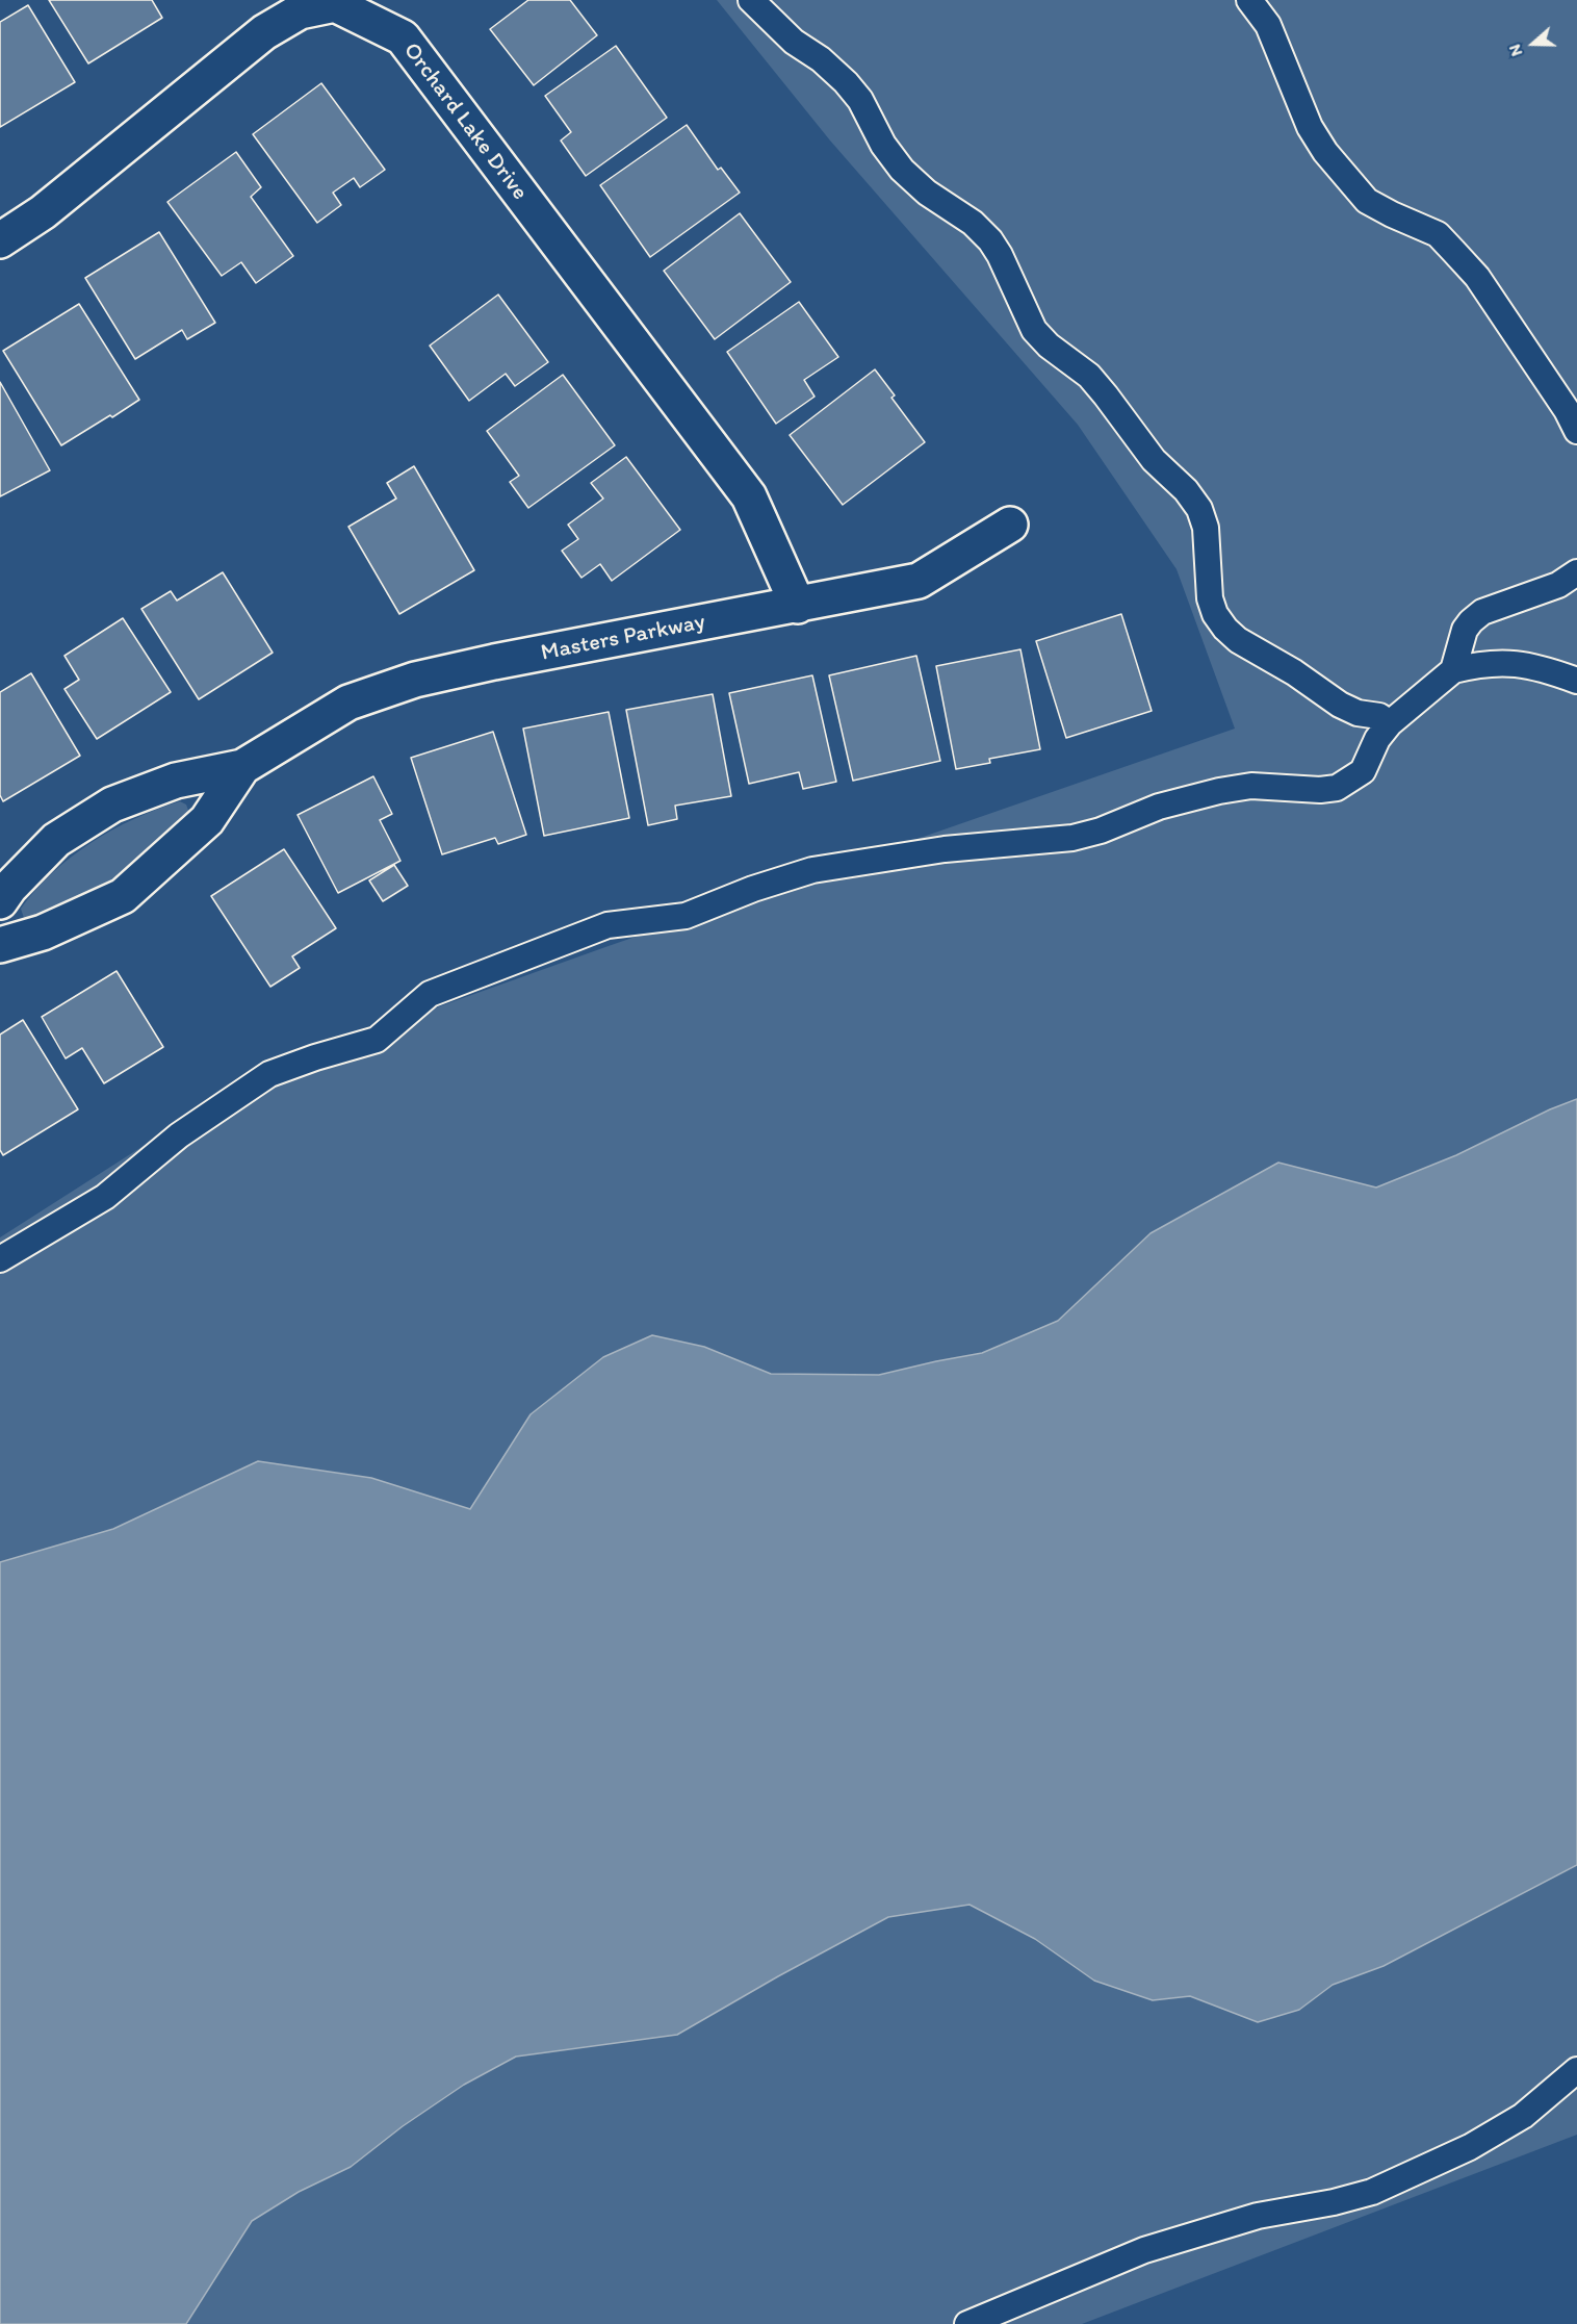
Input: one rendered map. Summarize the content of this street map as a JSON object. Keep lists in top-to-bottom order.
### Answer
{
  "streets": {
    "street": ["Orchard Lake Drive", "Masters Parkway"]
  },
  "crossings": [
    ["Orchard Lake Drive", "Masters Parkway"]
  ],
  "north": "left"
}
